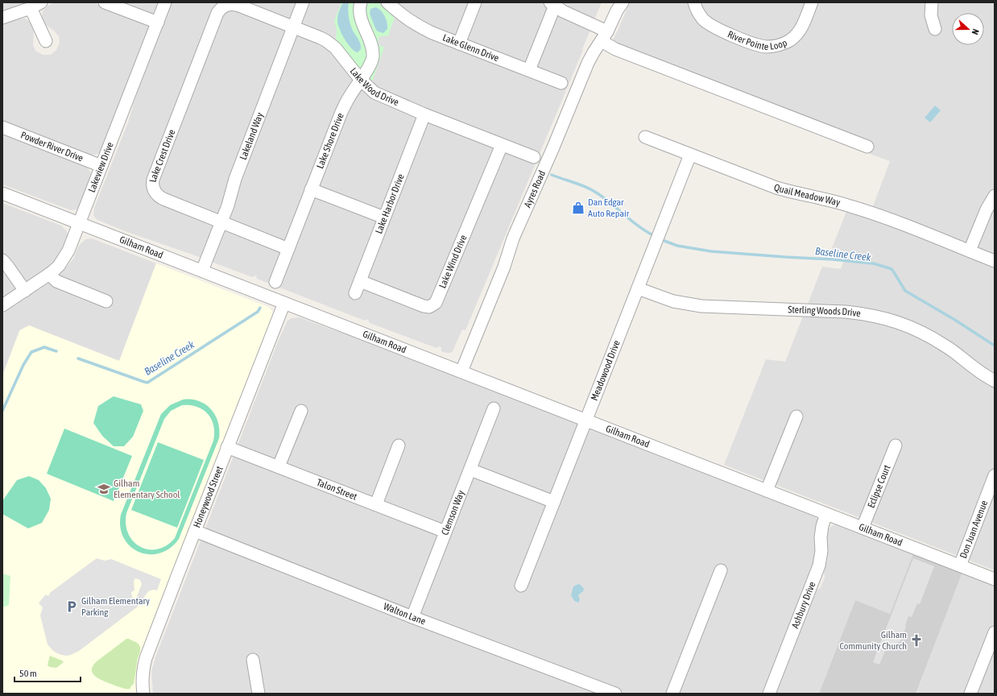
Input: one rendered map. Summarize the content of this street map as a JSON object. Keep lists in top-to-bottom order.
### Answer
{
  "streets": {
    "street": [
      "River Pointe Loop",
      "Lake Glenn Drive",
      "Lake Wood Drive",
      "Lakeland Way",
      "Lake Shore Drive",
      "Powder River Drive",
      "Lake Crest Drive",
      "Lakeview Drive",
      "Ayres Road",
      "Quail Meadow Way",
      "Lake Harbor Drive",
      "Gilham Road",
      "Lake Wind Drive",
      "Sterling Woods Drive",
      "Meadowood Drive",
      "Eclipse Court",
      "Talon Street",
      "Honeywood Street",
      "Clemson Way",
      "Don Juan Avenue",
      "Ashbury Drive",
      "Walton Lane"
    ]
  },
  "crossings": [
    ["Lake Wood Drive", "Lakeland Way"],
    ["Lake Wood Drive", "Lake Shore Drive"],
    ["Lake Wood Drive", "Lake Crest Drive"],
    ["Lake Wood Drive", "Lake Harbor Drive"],
    ["Lake Wood Drive", "Lake Wind Drive"],
    ["Lakeland Way", "Lake Crest Drive"],
    ["Lakeland Way", "Gilham Road"],
    ["Lake Shore Drive", "Lake Crest Drive"],
    ["Powder River Drive", "Lakeview Drive"],
    ["Lakeview Drive", "Gilham Road"],
    ["Ayres Road", "Gilham Road"],
    ["Quail Meadow Way", "Meadowood Drive"],
    ["Lake Harbor Drive", "Lake Wind Drive"],
    ["Gilham Road", "Meadowood Drive"],
    ["Gilham Road", "Eclipse Court"],
    ["Gilham Road", "Honeywood Street"],
    ["Gilham Road", "Don Juan Avenue"],
    ["Gilham Road", "Ashbury Drive"],
    ["Sterling Woods Drive", "Meadowood Drive"],
    ["Talon Street", "Honeywood Street"],
    ["Talon Street", "Clemson Way"],
    ["Honeywood Street", "Walton Lane"],
    ["Clemson Way", "Walton Lane"]
  ],
  "water": ["Baseline Creek"],
  "places": {
    "shop": ["Dan Edgar Auto Repair"],
    "school or university": ["Gilham Elementary School"],
    "parking": ["Gilham Elementary Parking"],
    "church": ["Gilham Community Church"]
  },
  "scale_bar": "50 m",
  "north": "right"
}
